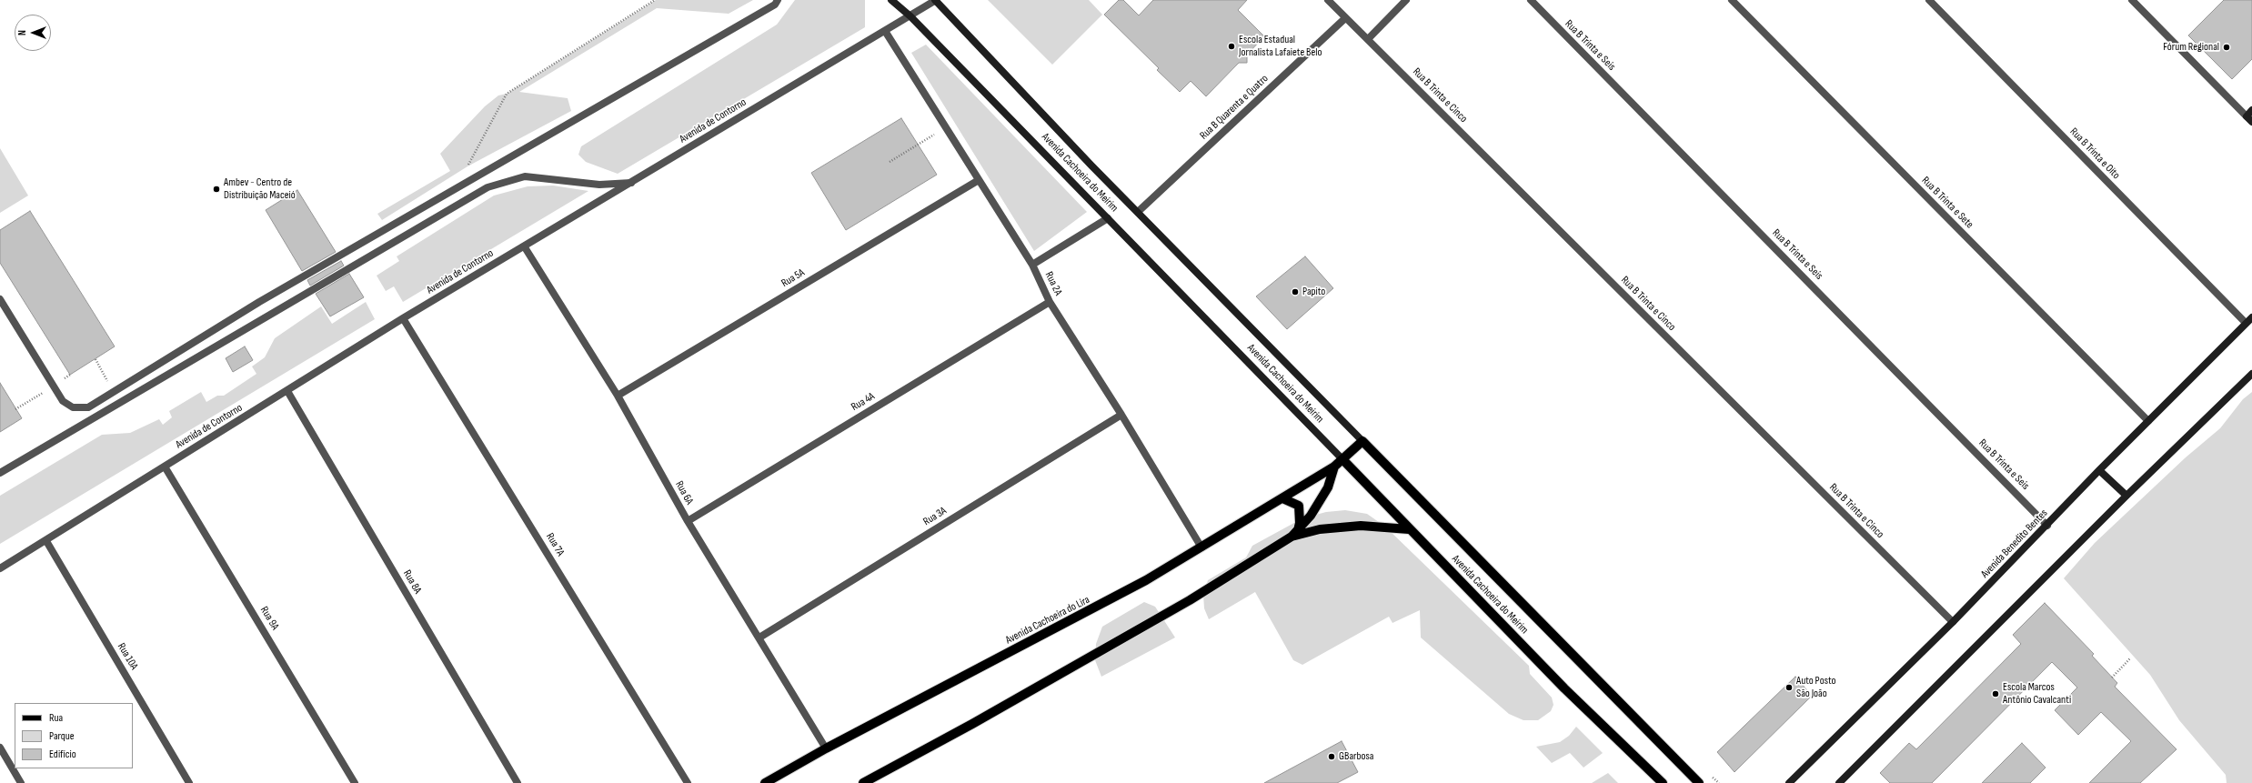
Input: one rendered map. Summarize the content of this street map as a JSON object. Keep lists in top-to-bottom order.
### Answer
{
  "streets": {
    "main road": ["Avenida Cachoeira do Meirim", "Avenida Cachoeira do Lira"],
    "street": [
      "Rua B Trinta e Seis",
      "Rua B Trinta e Cinco",
      "Rua B Quarenta e Quatro",
      "Avenida de Contorno",
      "Rua B Trinta e Oito",
      "Rua B Trinta e Sete",
      "Rua 5A",
      "Rua 2A",
      "Rua 4A",
      "Rua 6A",
      "Rua 3A",
      "Avenida Benedito Bentes",
      "Rua 7A",
      "Rua 8A",
      "Rua 9A",
      "Rua 10A"
    ]
  },
  "crossings": [
    ["Rua B Trinta e Seis", "Avenida Benedito Bentes"],
    ["Rua B Trinta e Cinco", "Rua B Quarenta e Quatro"],
    ["Rua B Trinta e Cinco", "Avenida Benedito Bentes"],
    ["Rua B Quarenta e Quatro", "Avenida Cachoeira do Meirim"],
    ["Avenida de Contorno", "Avenida Cachoeira do Meirim"],
    ["Avenida de Contorno", "Rua 2A"],
    ["Avenida de Contorno", "Rua 6A"],
    ["Avenida de Contorno", "Rua 7A"],
    ["Avenida de Contorno", "Rua 8A"],
    ["Avenida de Contorno", "Rua 9A"],
    ["Avenida de Contorno", "Rua 10A"],
    ["Rua B Trinta e Oito", "Avenida Benedito Bentes"],
    ["Avenida Cachoeira do Meirim", "Avenida Cachoeira do Lira"],
    ["Rua B Trinta e Sete", "Avenida Benedito Bentes"],
    ["Rua 5A", "Rua 2A"],
    ["Rua 5A", "Rua 6A"],
    ["Rua 2A", "Rua 4A"],
    ["Rua 2A", "Rua 3A"],
    ["Rua 2A", "Avenida Cachoeira do Lira"],
    ["Rua 4A", "Rua 6A"],
    ["Rua 6A", "Rua 3A"],
    ["Rua 6A", "Avenida Cachoeira do Lira"]
  ],
  "places": [
    "Escola Estadual Jornalista Lafaiete Belo",
    "Fórum Regional",
    "Ambev - Centro de Distribuição Maceió",
    "Papito",
    "Auto Posto São João",
    "Escola Marcos Antônio Cavalcanti",
    "GBarbosa"
  ],
  "legend": ["Rua", "Parque", "Edifício"],
  "north": "left"
}
